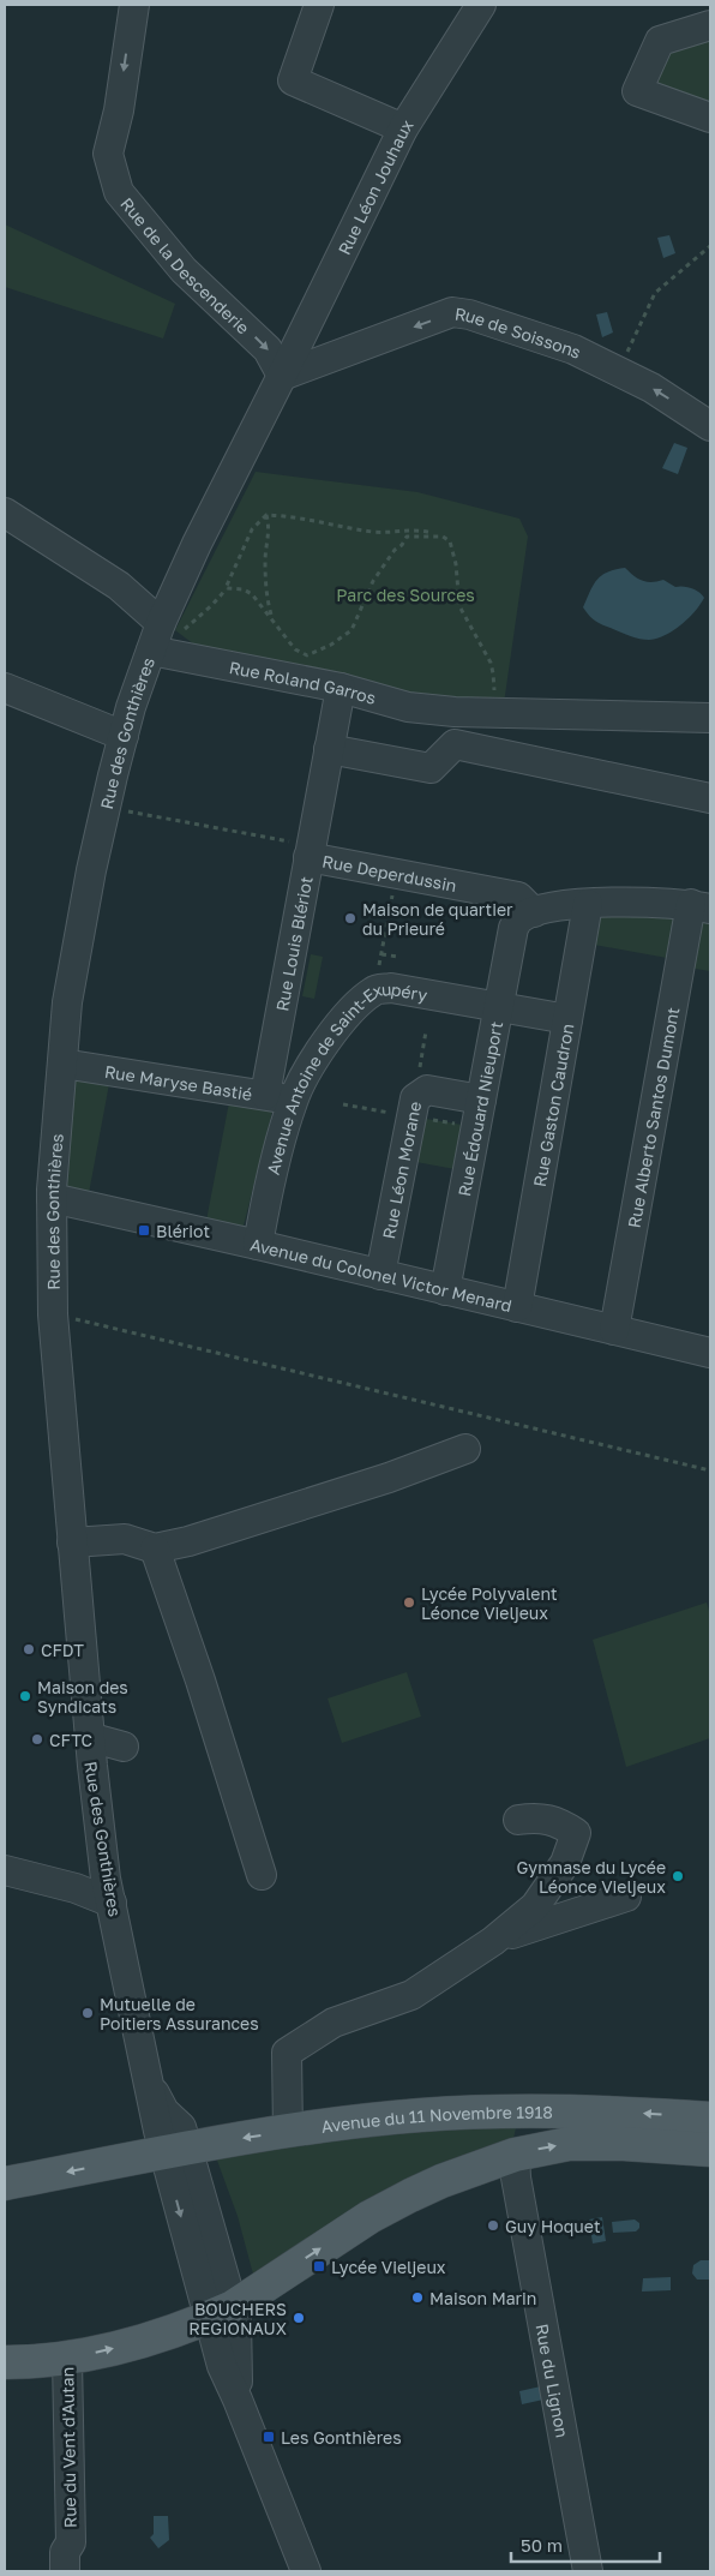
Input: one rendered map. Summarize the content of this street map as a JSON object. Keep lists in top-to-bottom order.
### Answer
{
  "streets": {
    "main road": ["Avenue du 11 Novembre 1918"],
    "street": [
      "Rue Léon Jouhaux",
      "Rue de la Descenderie",
      "Rue de Soissons",
      "Rue Roland Garros",
      "Rue des Gonthières",
      "Rue Deperdussin",
      "Rue Louis Blériot",
      "Rue Maryse Bastié",
      "Avenue Antoine de Saint-Exupéry",
      "Rue Gaston Caudron",
      "Rue Édouard Nieuport",
      "Rue Alberto Santos Dumont",
      "Rue Léon Morane",
      "Avenue du Colonel Victor Menard",
      "Rue du Lignon",
      "Rue du Vent d'Autan"
    ]
  },
  "crossings": [
    ["Rue Léon Jouhaux", "Rue de la Descenderie"],
    ["Rue Léon Jouhaux", "Rue de Soissons"],
    ["Rue Léon Jouhaux", "Rue des Gonthières"],
    ["Rue de la Descenderie", "Rue de Soissons"],
    ["Rue de la Descenderie", "Rue des Gonthières"],
    ["Rue de Soissons", "Rue des Gonthières"],
    ["Rue Roland Garros", "Rue des Gonthières"],
    ["Rue Roland Garros", "Rue Louis Blériot"],
    ["Rue des Gonthières", "Rue Maryse Bastié"],
    ["Rue des Gonthières", "Avenue du Colonel Victor Menard"],
    ["Rue des Gonthières", "Avenue du 11 Novembre 1918"],
    ["Rue Deperdussin", "Rue Louis Blériot"],
    ["Rue Deperdussin", "Rue Édouard Nieuport"],
    ["Rue Louis Blériot", "Rue Maryse Bastié"],
    ["Rue Maryse Bastié", "Avenue Antoine de Saint-Exupéry"],
    ["Avenue Antoine de Saint-Exupéry", "Rue Gaston Caudron"],
    ["Avenue Antoine de Saint-Exupéry", "Rue Édouard Nieuport"],
    ["Avenue Antoine de Saint-Exupéry", "Avenue du Colonel Victor Menard"],
    ["Rue Gaston Caudron", "Avenue du Colonel Victor Menard"],
    ["Rue Édouard Nieuport", "Rue Léon Morane"],
    ["Rue Édouard Nieuport", "Avenue du Colonel Victor Menard"],
    ["Rue Alberto Santos Dumont", "Avenue du Colonel Victor Menard"],
    ["Rue Léon Morane", "Avenue du Colonel Victor Menard"],
    ["Avenue du 11 Novembre 1918", "Rue du Lignon"],
    ["Avenue du 11 Novembre 1918", "Rue du Vent d'Autan"]
  ],
  "one_way": ["Rue de la Descenderie", "Rue de Soissons"],
  "parks": ["Parc des Sources"],
  "places": {
    "other": [
      "Maison de quartier du Prieuré",
      "Lycée Polyvalent Léonce Vieljeux",
      "CFDT",
      "Maison des Syndicats",
      "CFTC",
      "Gymnase du Lycée Léonce Vieljeux",
      "Mutuelle de Poitiers Assurances",
      "Guy Hoquet",
      "Maison Marin",
      "BOUCHERS REGIONAUX"
    ],
    "transit": ["Blériot", "Lycée Vieljeux", "Les Gonthières"]
  },
  "scale_bar": "50 m"
}
